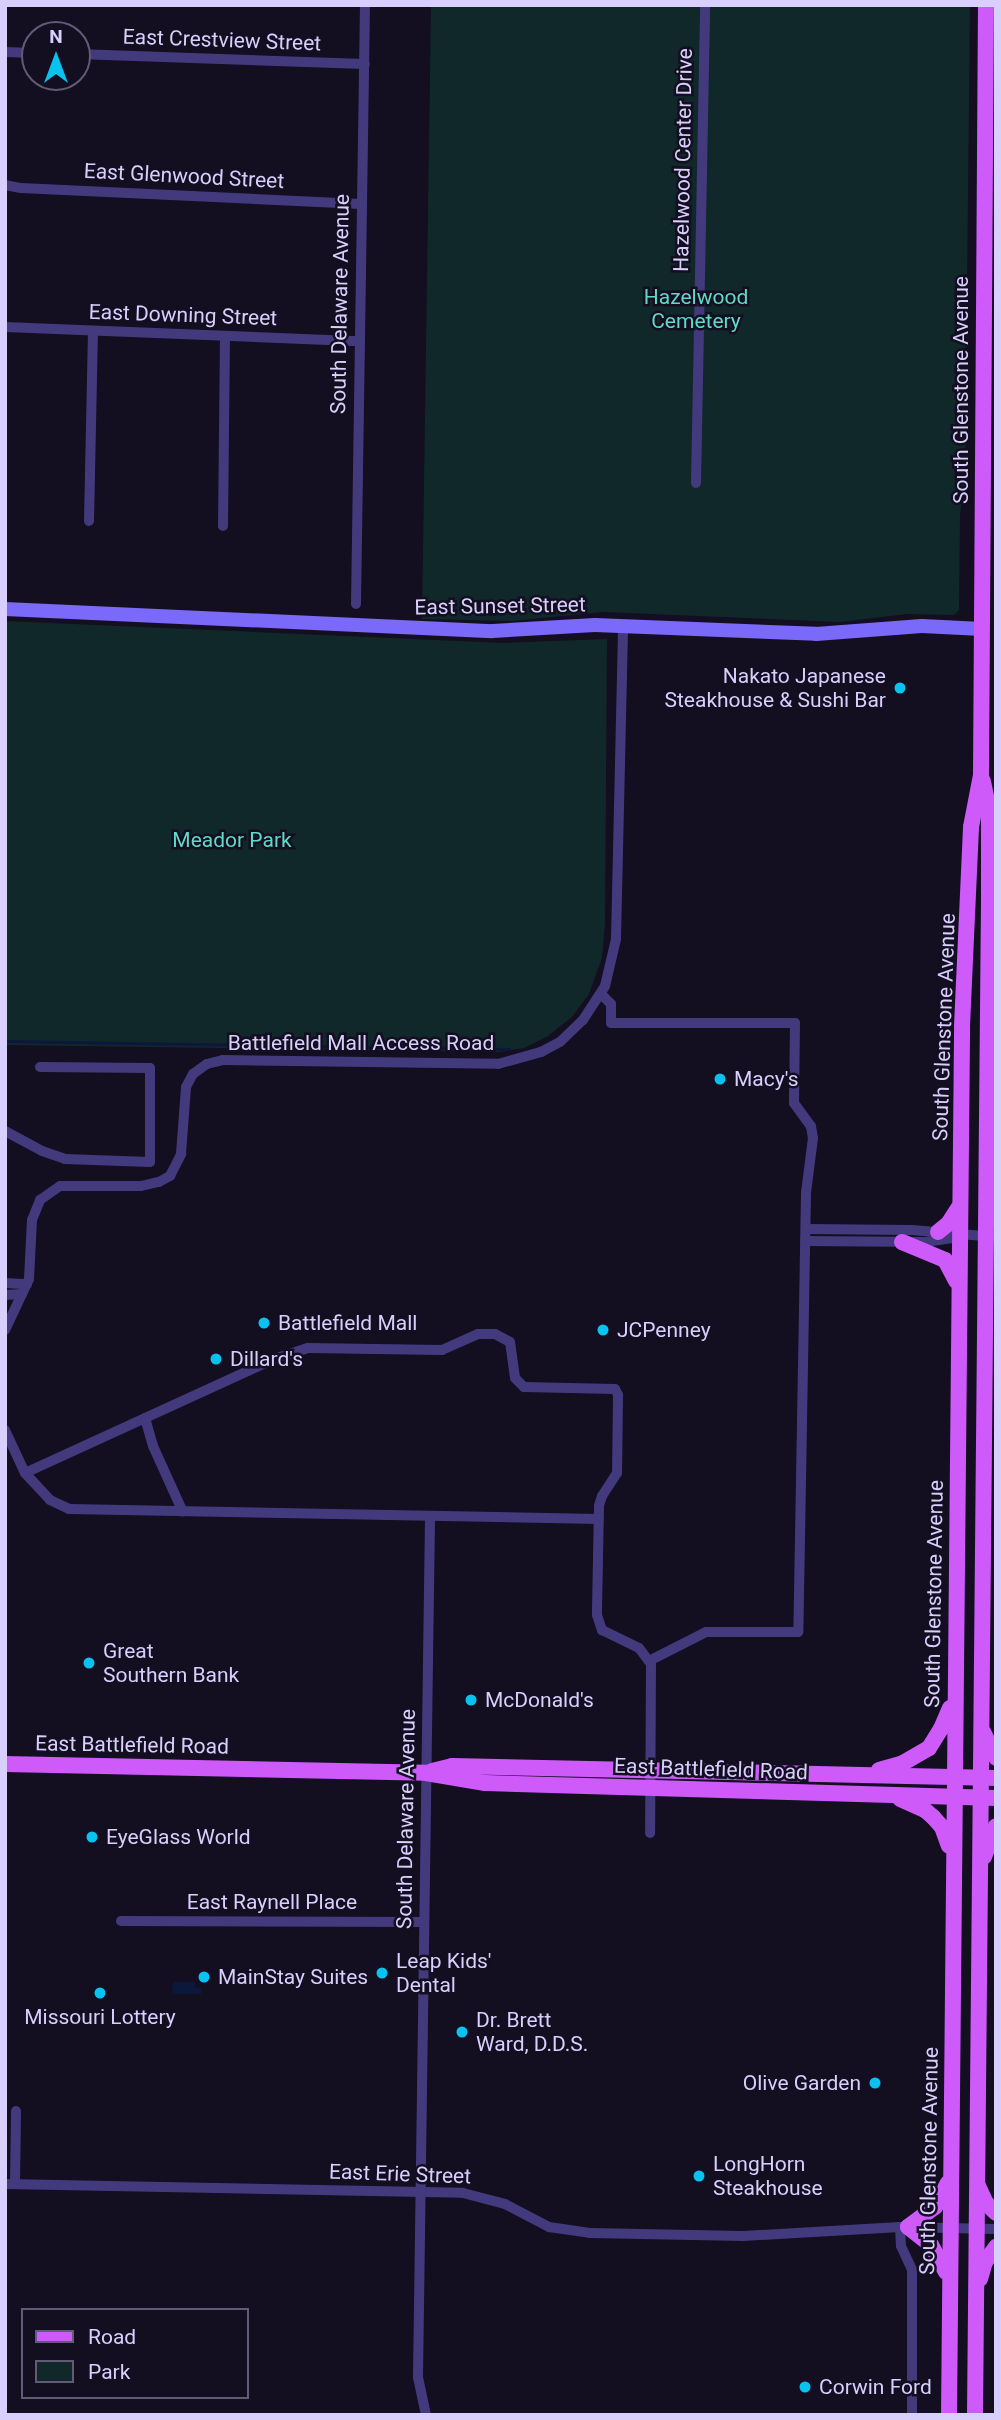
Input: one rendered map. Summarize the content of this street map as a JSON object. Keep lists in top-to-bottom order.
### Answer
{
  "streets": {
    "main road": ["South Glenstone Avenue", "East Sunset Street", "East Battlefield Road"],
    "street": [
      "East Crestview Street",
      "Hazelwood Center Drive",
      "East Glenwood Street",
      "South Delaware Avenue",
      "East Downing Street",
      "Battlefield Mall Access Road",
      "East Raynell Place",
      "East Erie Street"
    ]
  },
  "crossings": [
    ["East Crestview Street", "South Delaware Avenue"],
    ["East Glenwood Street", "South Delaware Avenue"],
    ["South Delaware Avenue", "East Downing Street"],
    ["South Delaware Avenue", "East Battlefield Road"],
    ["South Delaware Avenue", "East Raynell Place"],
    ["South Delaware Avenue", "East Erie Street"],
    ["South Glenstone Avenue", "East Sunset Street"],
    ["South Glenstone Avenue", "East Battlefield Road"],
    ["South Glenstone Avenue", "East Erie Street"],
    ["East Sunset Street", "Battlefield Mall Access Road"]
  ],
  "parks": ["Hazelwood Cemetery", "Meador Park"],
  "places": [
    "Nakato Japanese Steakhouse & Sushi Bar",
    "Macy's",
    "Battlefield Mall",
    "JCPenney",
    "Dillard's",
    "Great Southern Bank",
    "McDonald's",
    "EyeGlass World",
    "Leap Kids' Dental",
    "MainStay Suites",
    "Missouri Lottery",
    "Dr. Brett Ward, D.D.S.",
    "Olive Garden",
    "LongHorn Steakhouse",
    "Corwin Ford"
  ],
  "legend": ["Road", "Park"],
  "north": "top"
}
